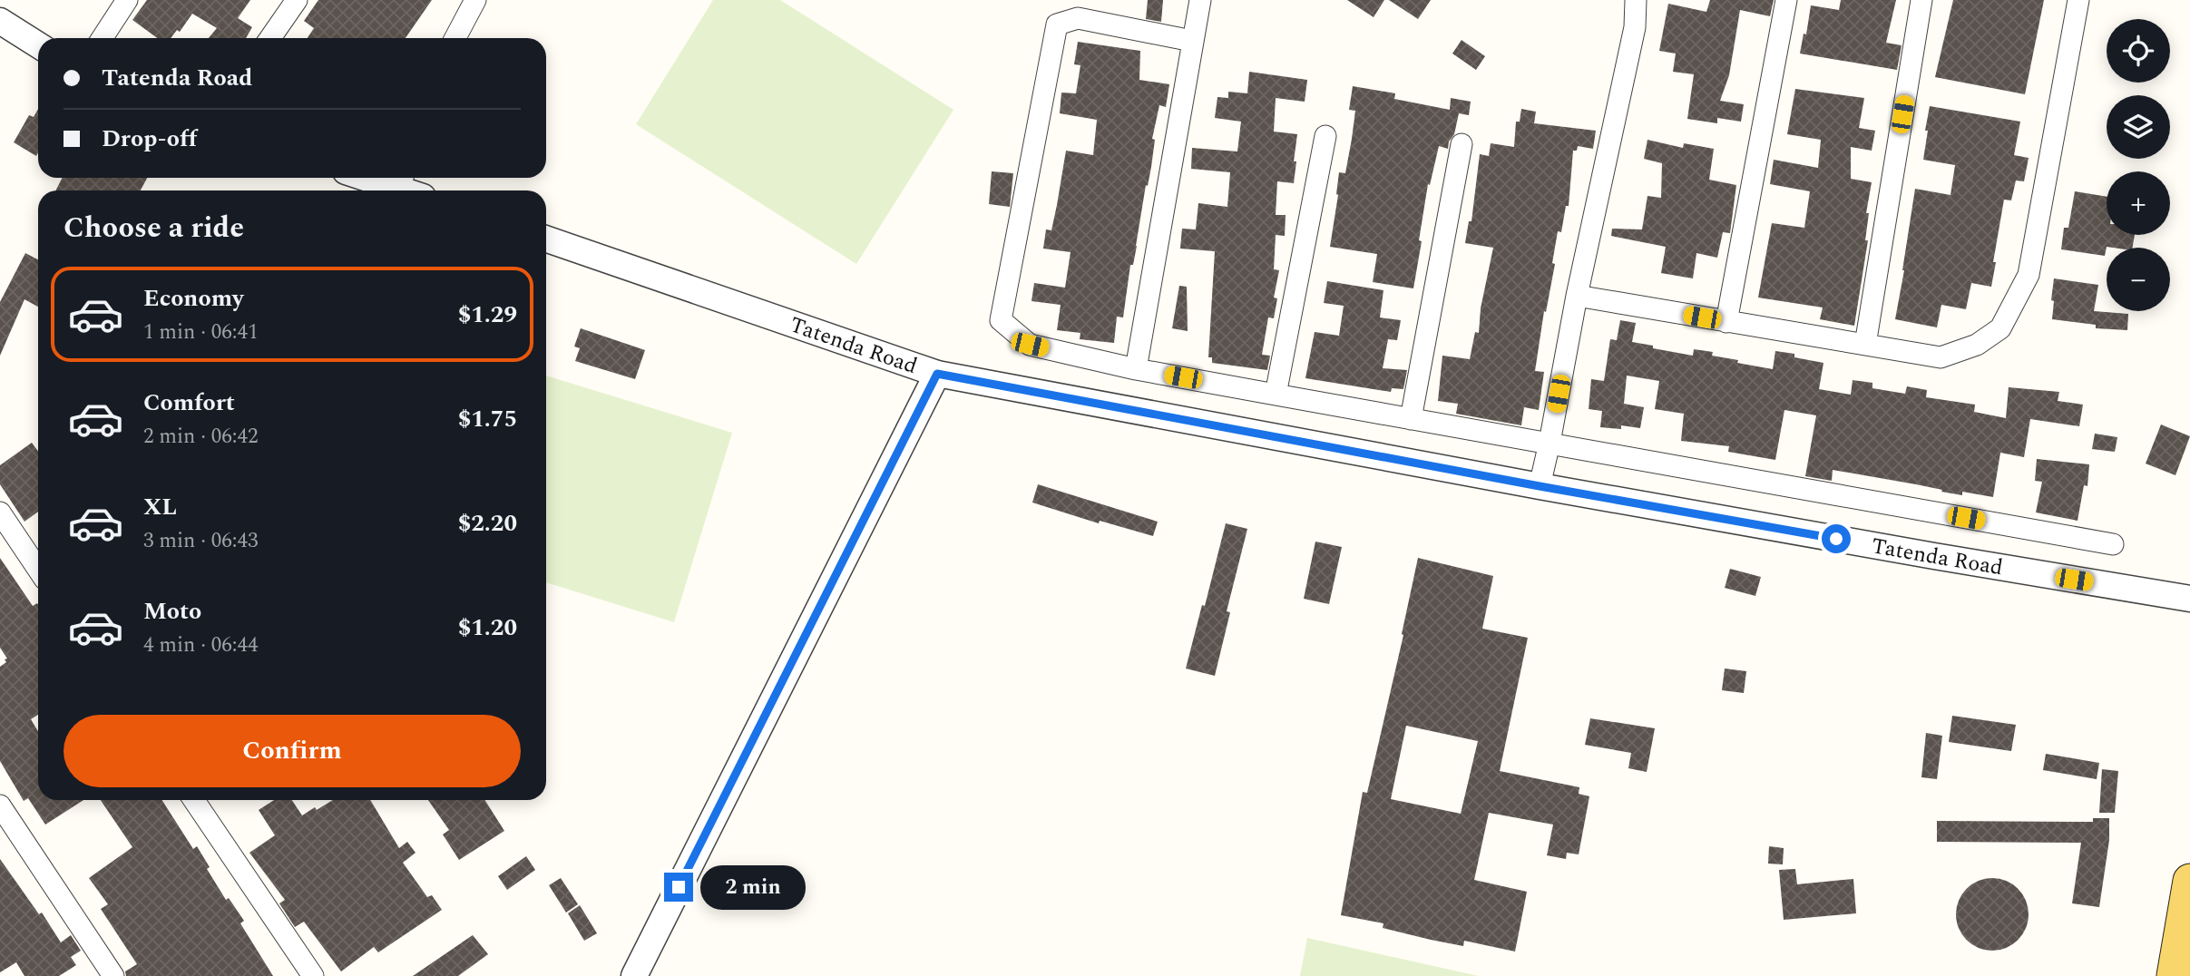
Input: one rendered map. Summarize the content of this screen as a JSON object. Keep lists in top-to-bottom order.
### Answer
{
  "streets": {
    "street": ["Tatenda Road"]
  },
  "page": {
    "map_buttons": ["+", "−"],
    "banner": ["Tatenda Road", "Drop-off"],
    "heading": "Choose a ride",
    "list": [
      {
        "name": "Economy",
        "note": "1 min · 06:41",
        "value": "$1.29"
      },
      {
        "name": "Comfort",
        "note": "2 min · 06:42",
        "value": "$1.75"
      },
      {
        "name": "XL",
        "note": "3 min · 06:43",
        "value": "$2.20"
      },
      {
        "name": "Moto",
        "note": "4 min · 06:44",
        "value": "$1.20"
      }
    ],
    "buttons": "Confirm",
    "bubble": "2 min"
  }
}
